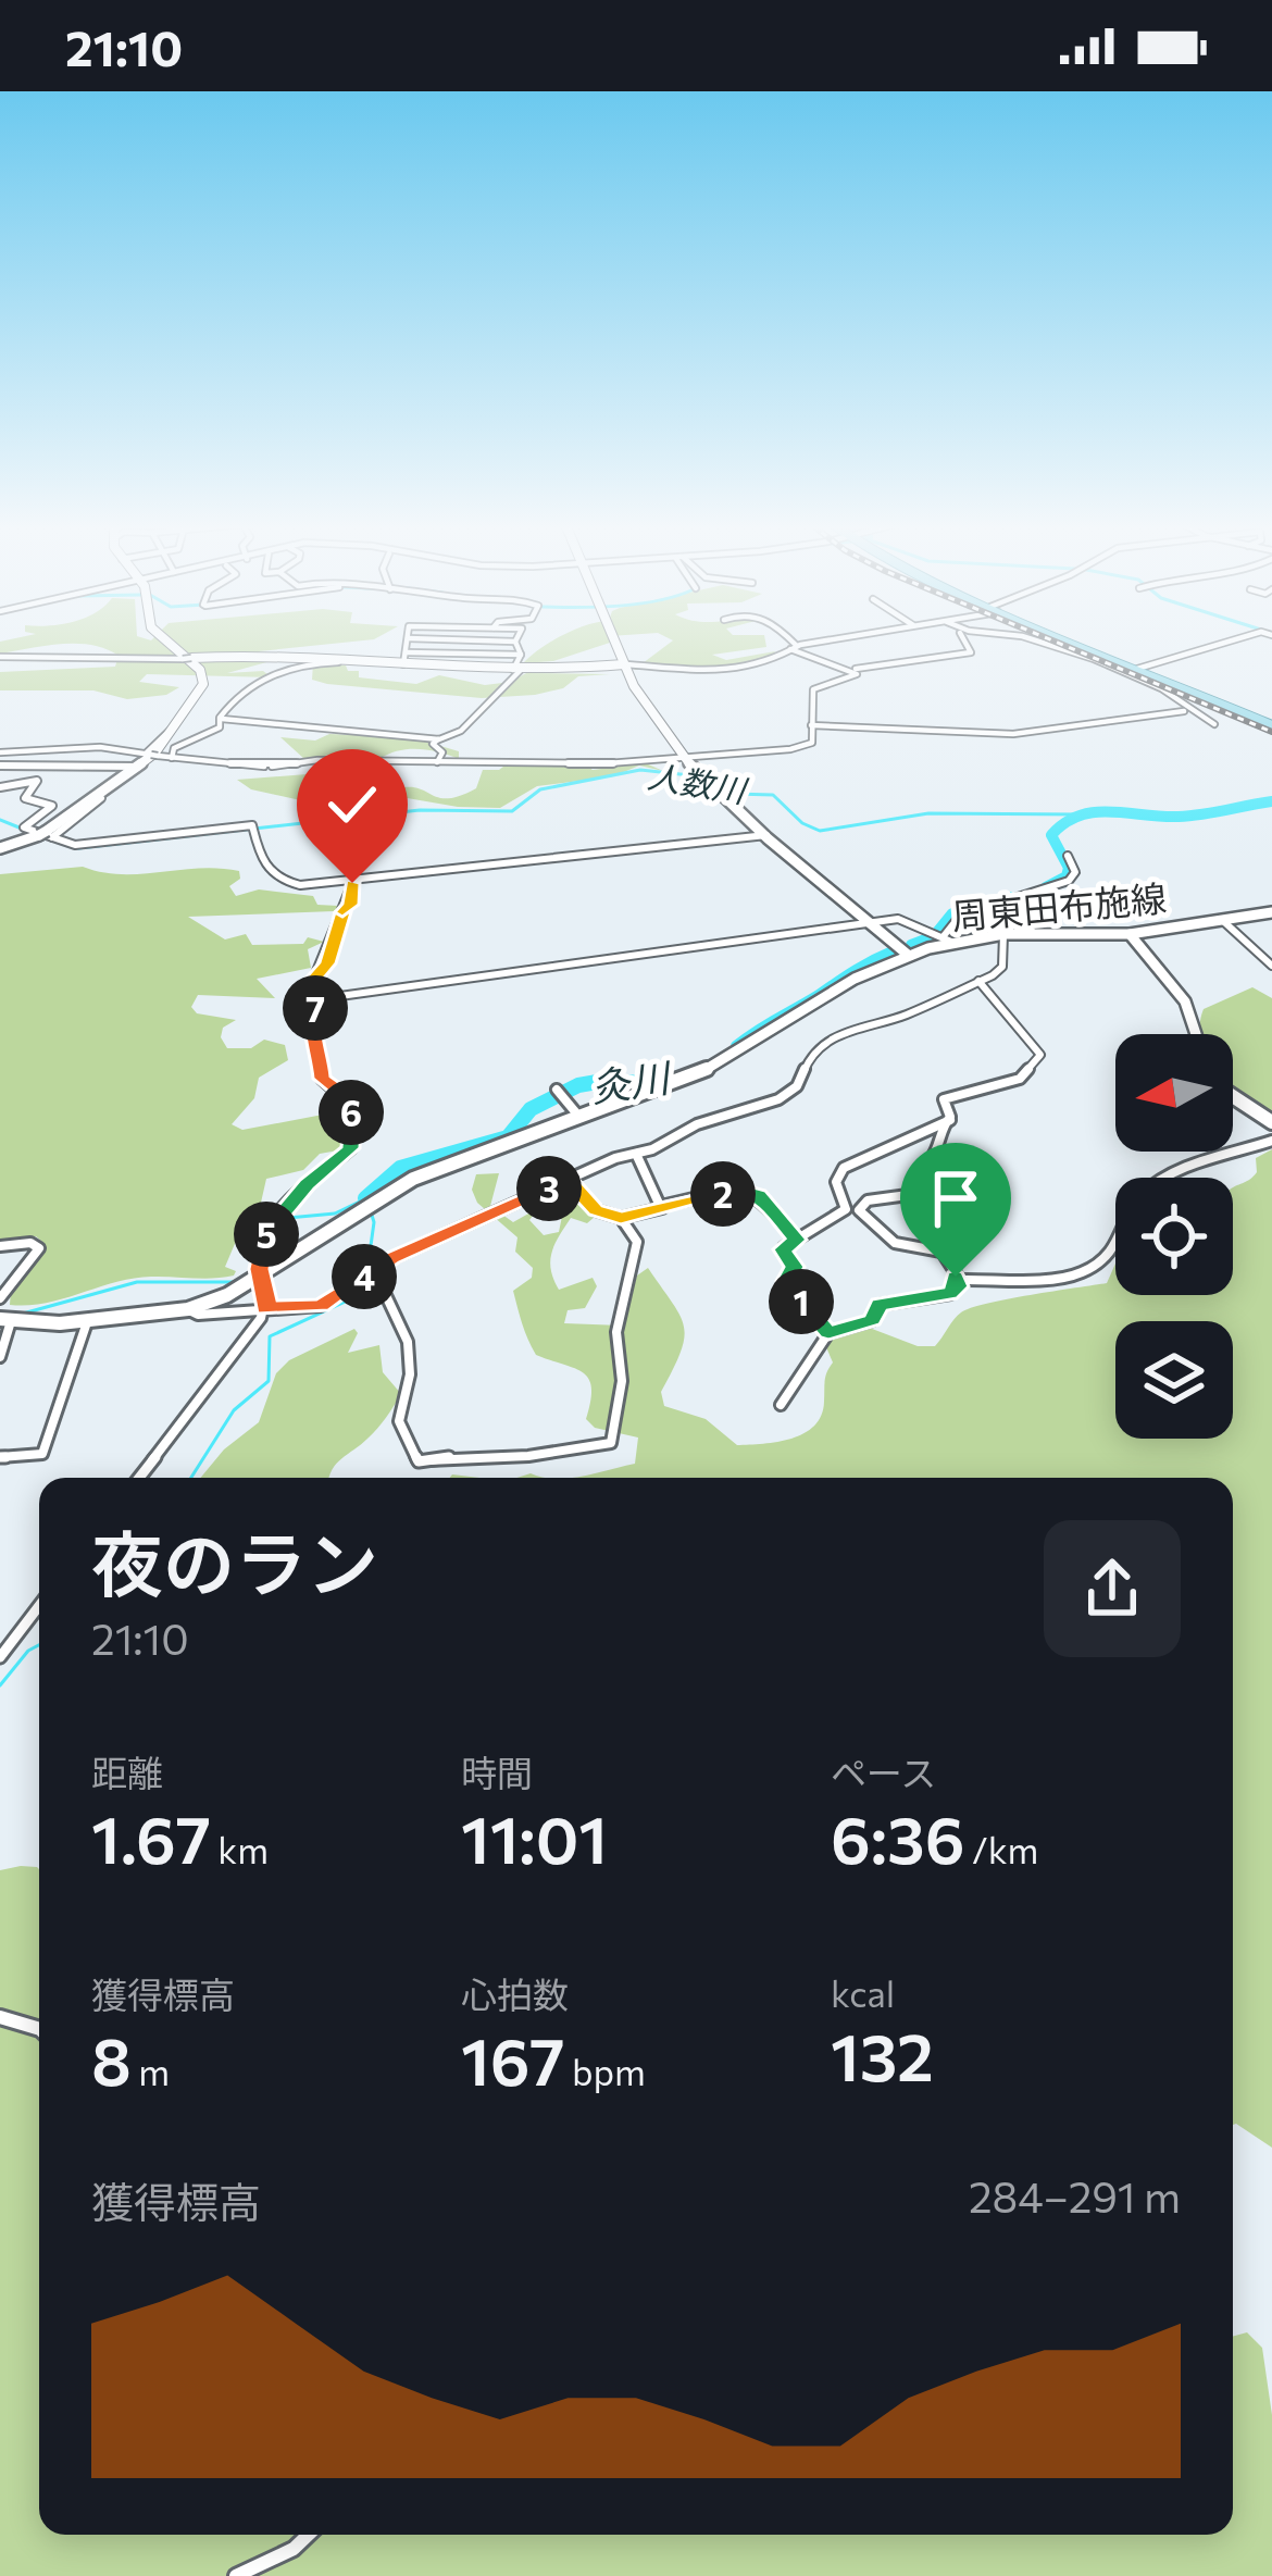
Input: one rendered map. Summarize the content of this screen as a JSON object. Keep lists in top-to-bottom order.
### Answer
{
  "streets": {
    "street": ["周東田布施線"]
  },
  "water": ["人数川", "灸川"],
  "north": "left",
  "page": {
    "status": "21:10",
    "pins": [
      "7",
      "6",
      "3",
      "2",
      "5",
      "4",
      "1"
    ],
    "heading": ["夜のラン", "21:10"],
    "stats": [
      ["距離", "1.67 km"],
      ["時間", "11:01"],
      ["ペース", "6:36 /km"],
      ["獲得標高", "8 m"],
      ["心拍数", "167 bpm"],
      ["kcal", "132"]
    ],
    "chart": ["獲得標高", "284–291 m"]
  }
}
